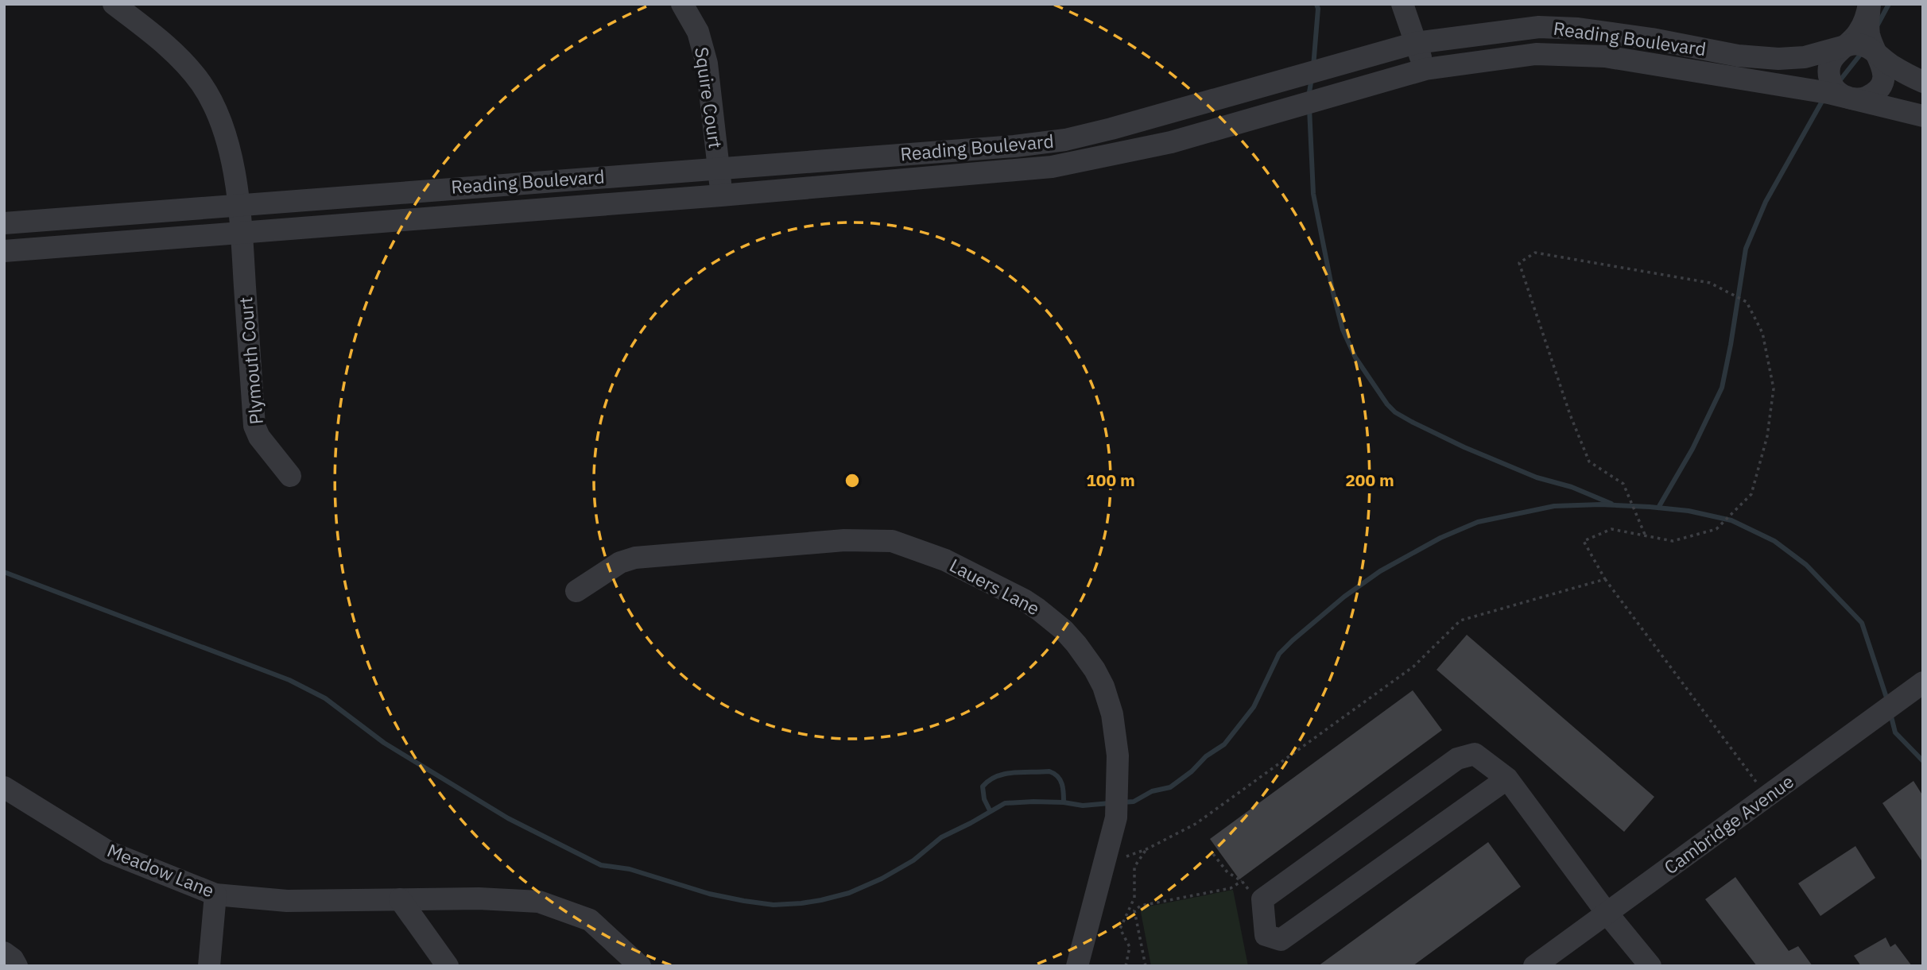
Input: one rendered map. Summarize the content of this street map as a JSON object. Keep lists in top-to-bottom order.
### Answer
{
  "streets": {
    "street": [
      "Reading Boulevard",
      "Squire Court",
      "Plymouth Court",
      "Lauers Lane",
      "Cambridge Avenue",
      "Meadow Lane"
    ]
  },
  "crossings": [
    ["Reading Boulevard", "Squire Court"],
    ["Reading Boulevard", "Plymouth Court"]
  ],
  "rings": ["100 m", "200 m"]
}
